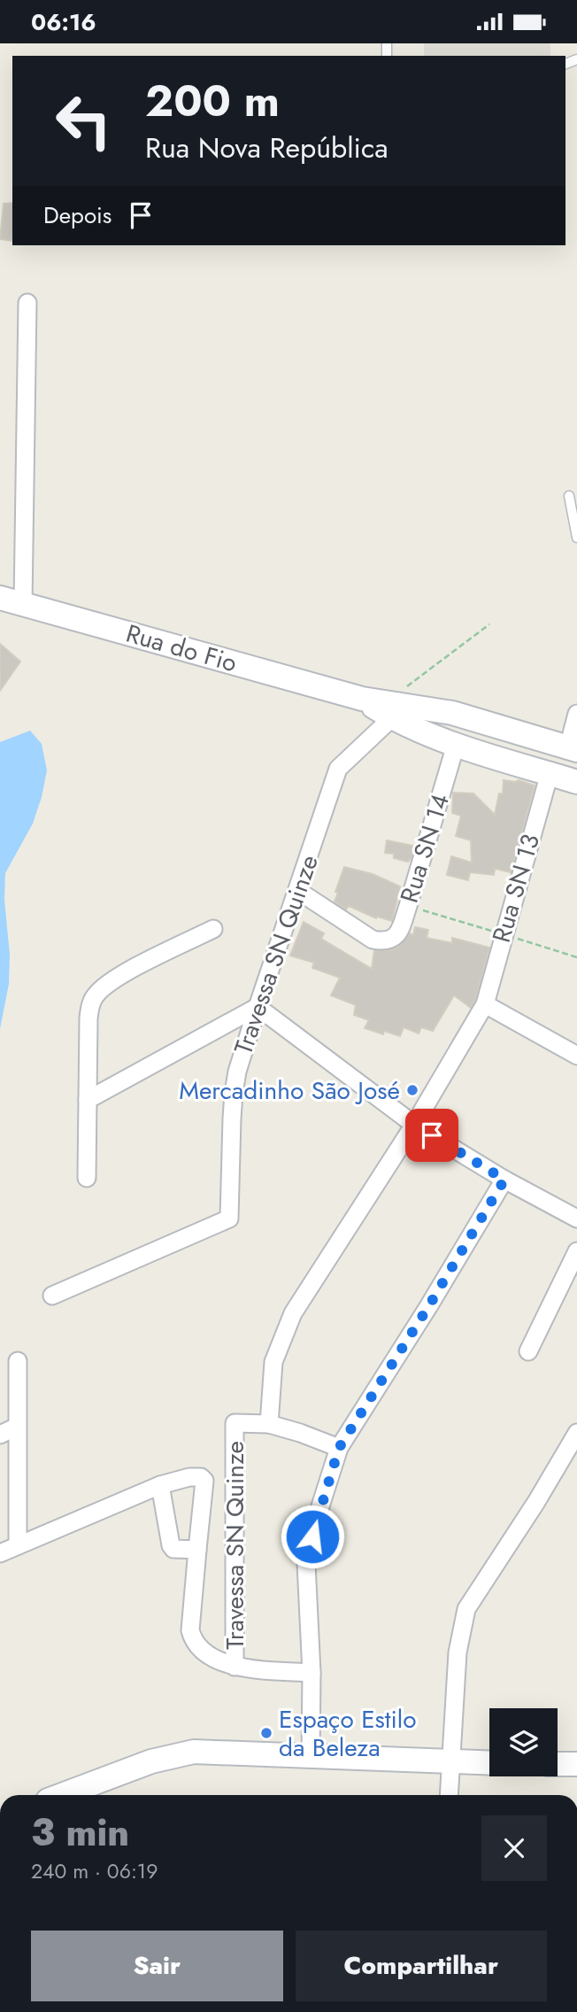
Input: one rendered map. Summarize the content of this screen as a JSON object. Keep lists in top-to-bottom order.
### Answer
{
  "streets": {
    "street": [
      "Rua do Fio",
      "Rua SN 14",
      "Rua SN 13",
      "Travessa SN Quinze"
    ]
  },
  "crossings": [
    ["Rua do Fio", "Rua SN 14"],
    ["Rua do Fio", "Rua SN 13"],
    ["Rua do Fio", "Travessa SN Quinze"],
    ["Rua SN 14", "Travessa SN Quinze"],
    ["Rua SN 13", "Travessa SN Quinze"]
  ],
  "places": ["Mercadinho São José", "Espaço Estilo da Beleza"],
  "page": {
    "status": "06:16",
    "turn": ["200 m", "Rua Nova República"],
    "then": "Depois",
    "heading": ["3 min", "240 m · 06:19"],
    "buttons": ["Sair", "Compartilhar"]
  }
}
